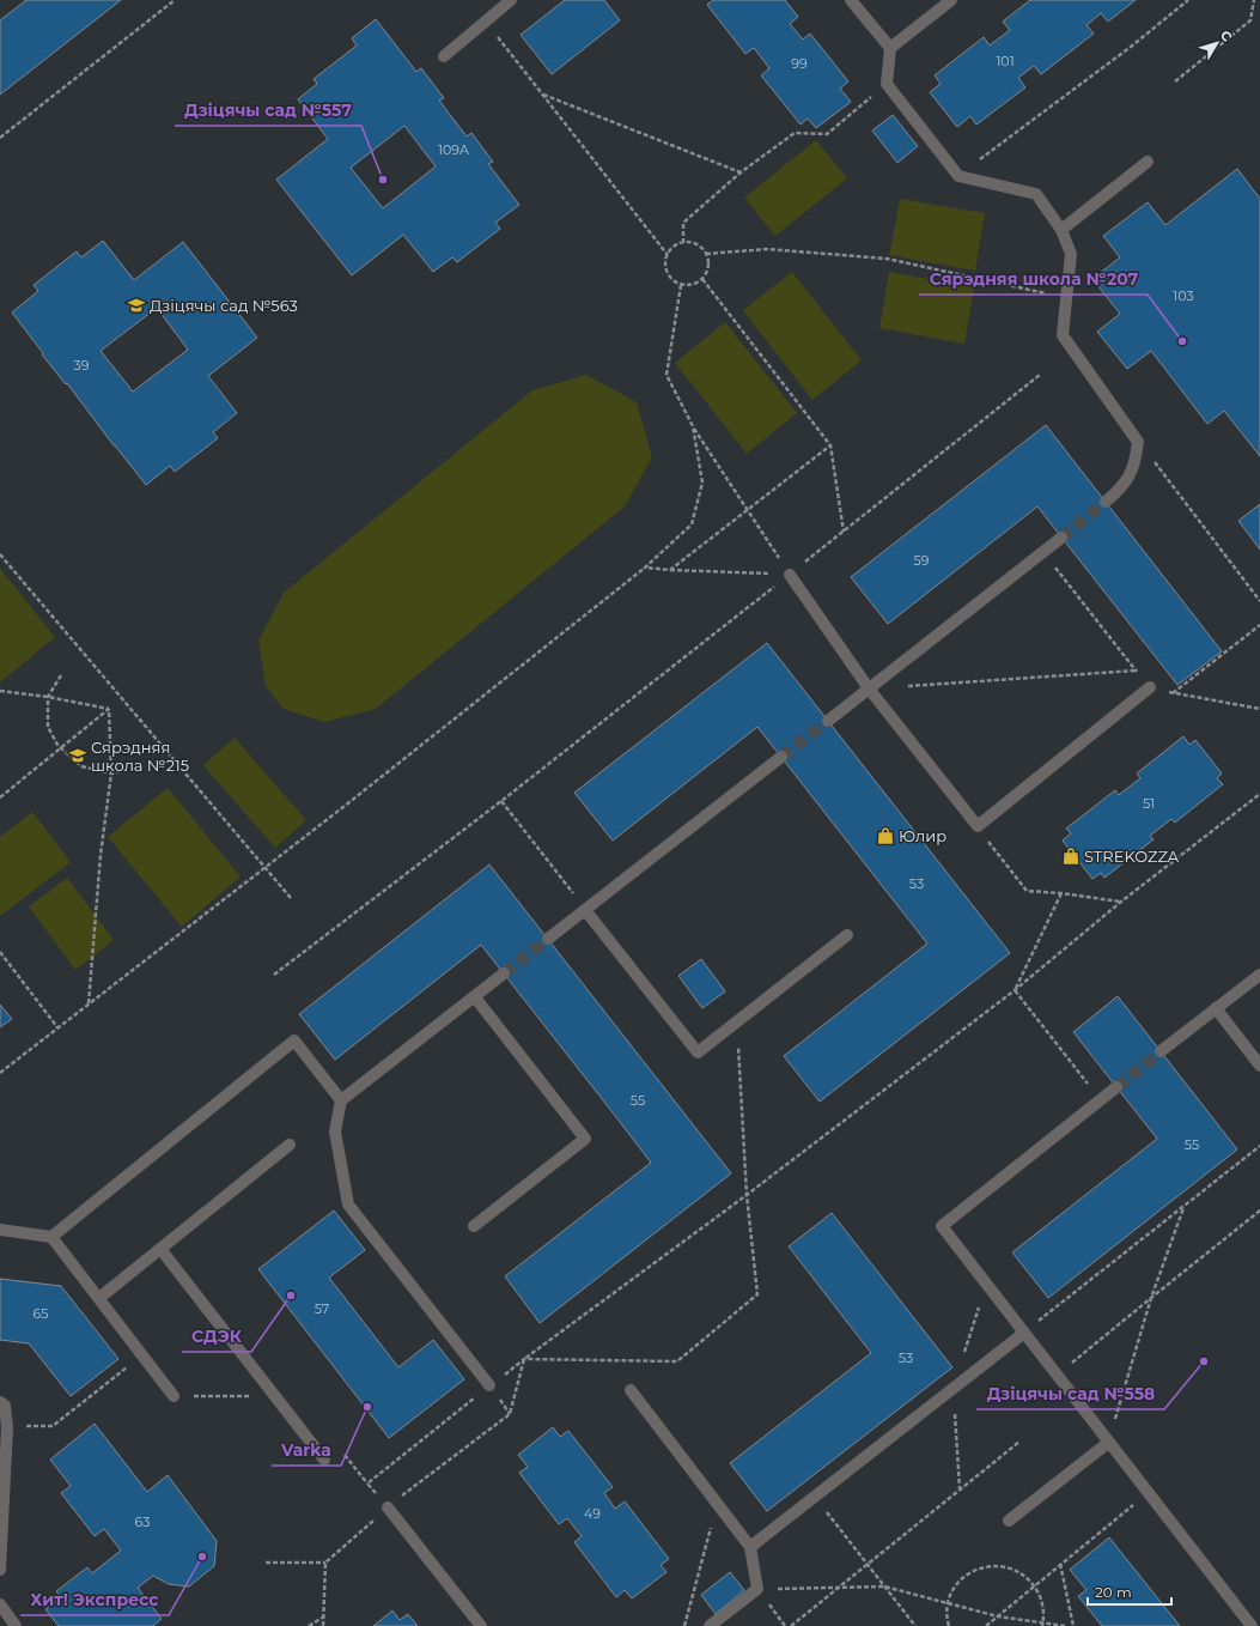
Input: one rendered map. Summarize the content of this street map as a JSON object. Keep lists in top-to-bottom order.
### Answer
{
  "places": {
    "other": [
      "Дзіцячы сад №557",
      "Сярэдняя школа №207",
      "СДЭК",
      "Дзіцячы сад №558",
      "Varka",
      "Хит! Экспресс"
    ],
    "school or university": ["Дзіцячы сад №563", "Сярэдняя школа №215"],
    "shop": ["Юлир", "STREKOZZA"]
  },
  "house_numbers": [
    "101",
    "99",
    "109А",
    "103",
    "39",
    "59",
    "51",
    "53",
    "55",
    "55",
    "57",
    "65",
    "53",
    "49",
    "63"
  ],
  "scale_bar": "20 m",
  "north": "top right"
}
